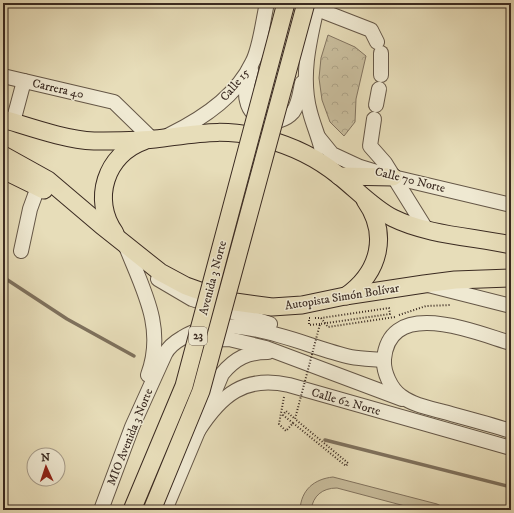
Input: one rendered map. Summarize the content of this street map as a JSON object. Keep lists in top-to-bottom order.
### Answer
{
  "streets": {
    "main road": [
      "Calle 15",
      "Avenida 3 Norte",
      "Autopista Simón Bolívar",
      "23"
    ],
    "street": [
      "Carrera 40",
      "Calle 70 Norte",
      "Calle 62 Norte",
      "MIO Avenida 3 Norte"
    ]
  },
  "crossings": [
    ["Calle 15", "Carrera 40"],
    ["Calle 15", "Avenida 3 Norte"]
  ],
  "north": "top"
}
